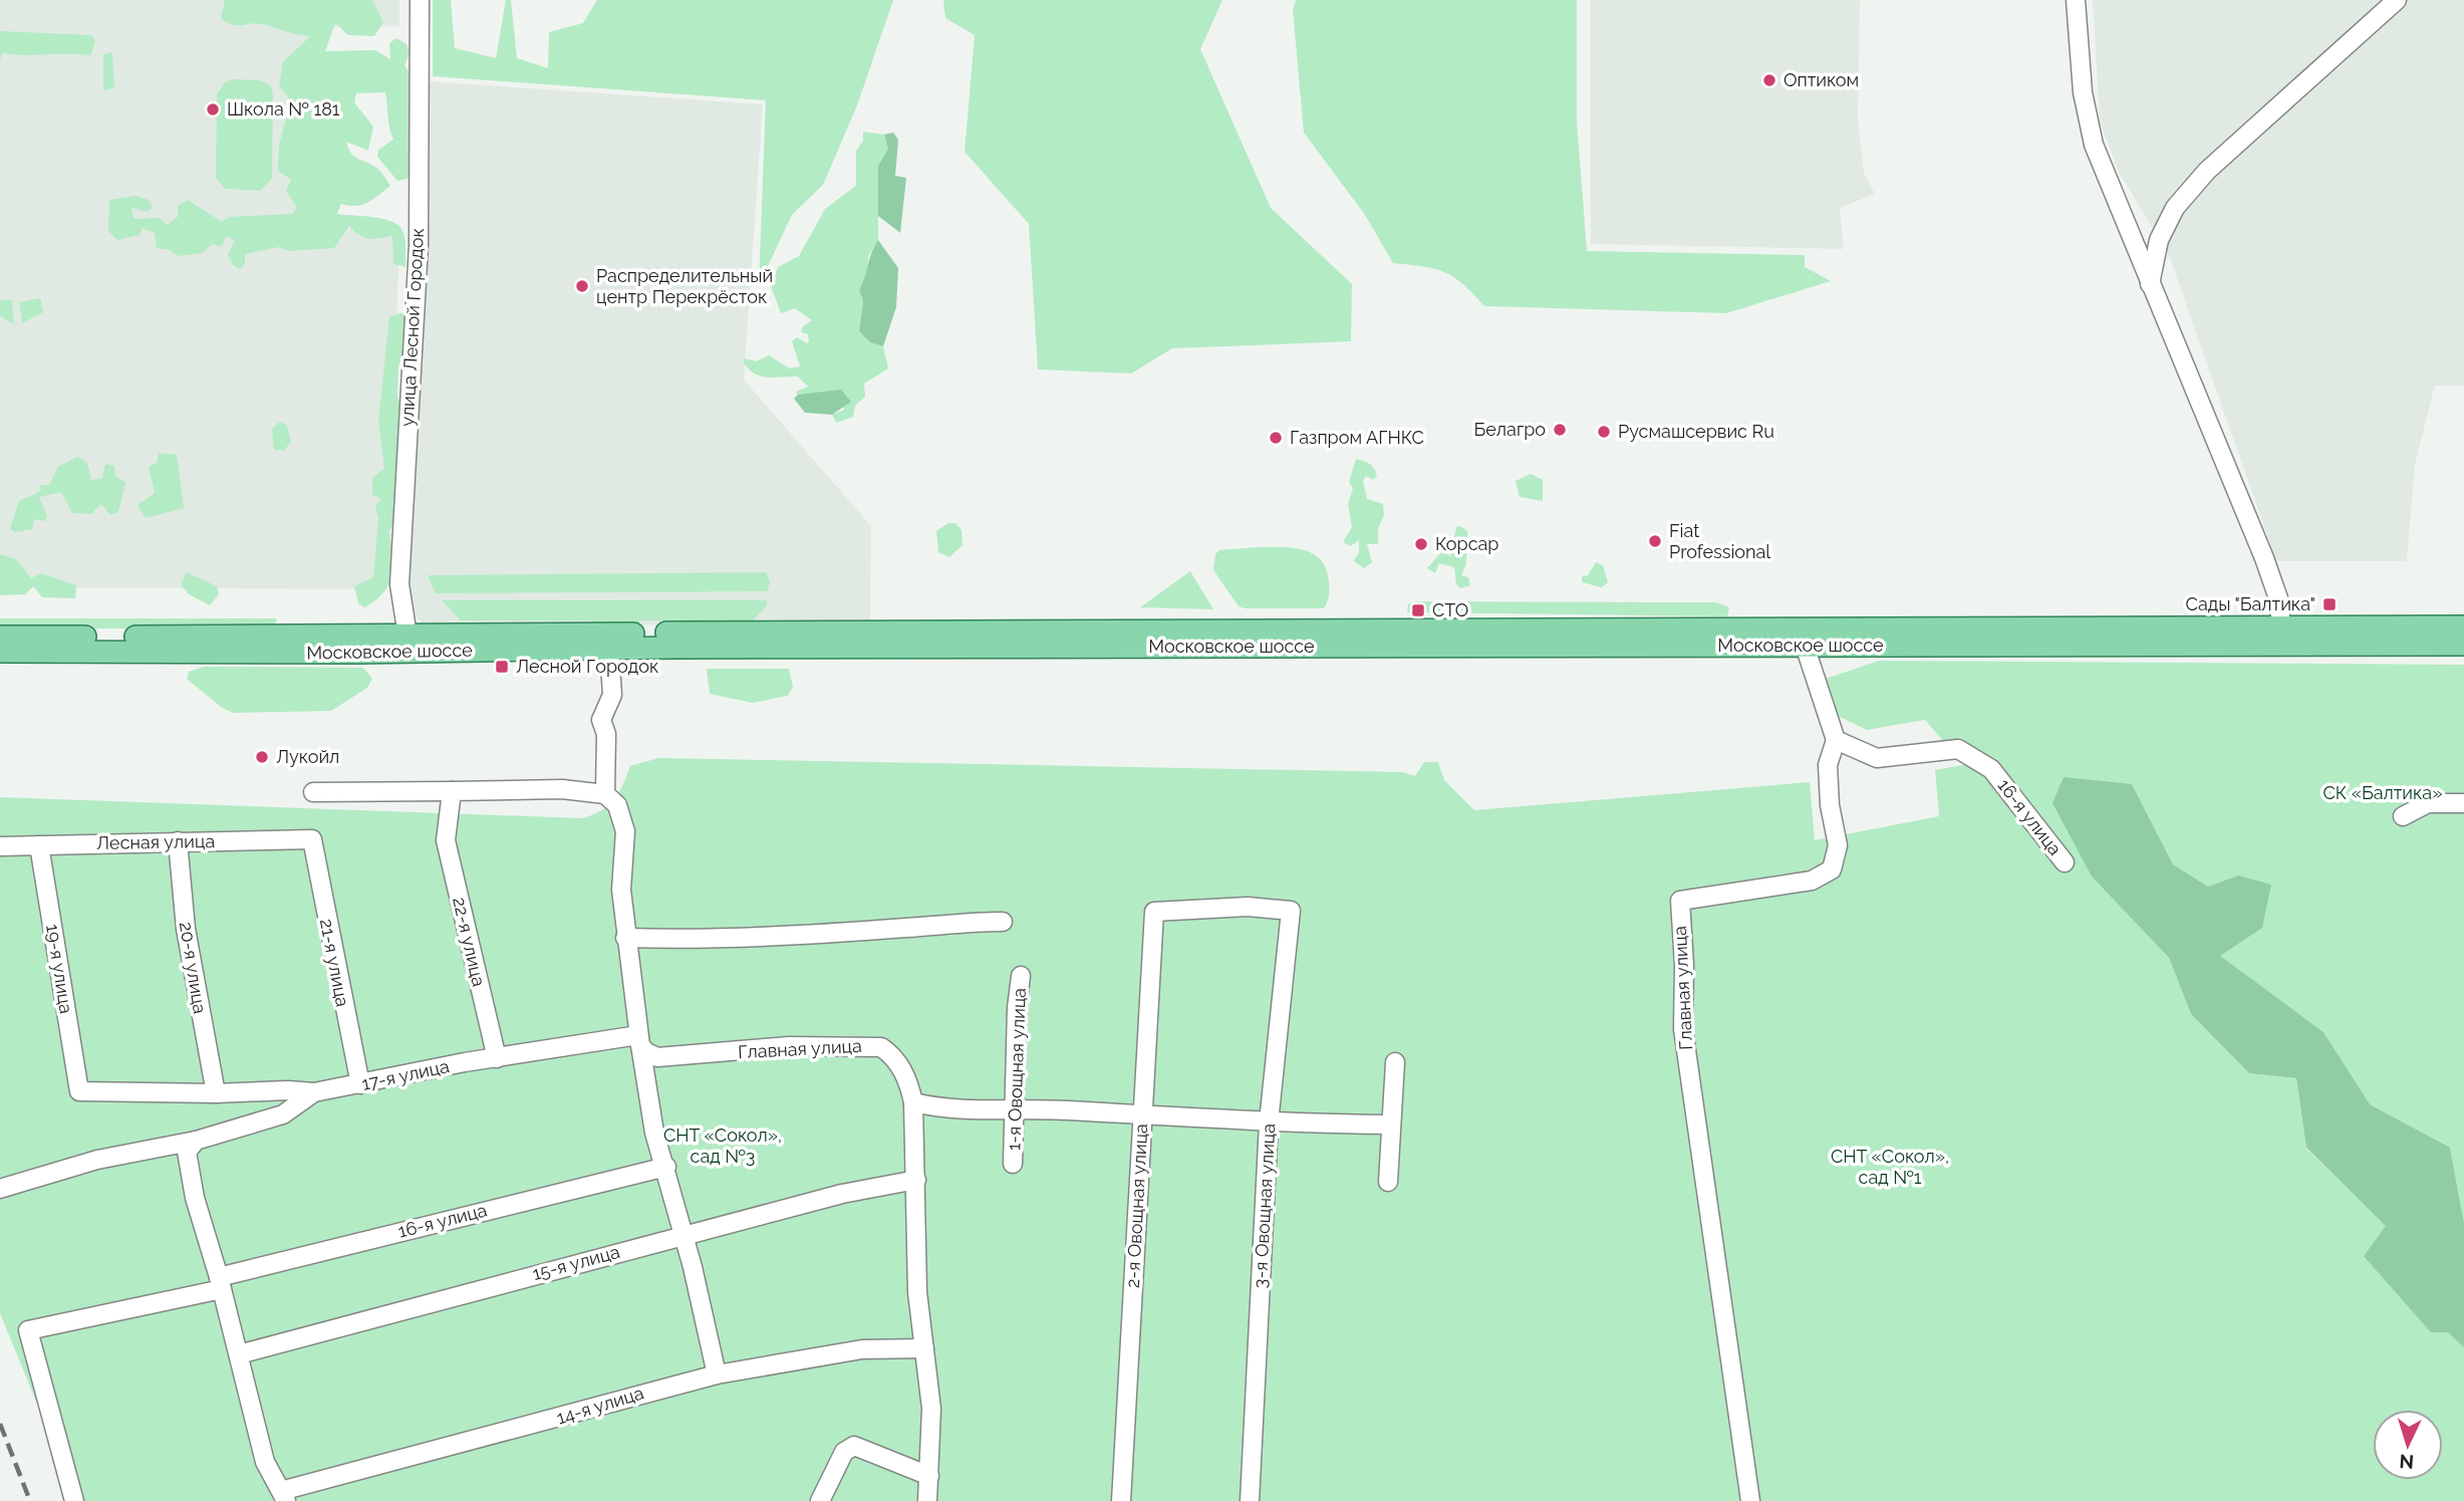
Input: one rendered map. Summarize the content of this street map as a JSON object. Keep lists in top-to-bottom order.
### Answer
{
  "streets": {
    "main road": ["Московское шоссе"],
    "street": [
      "улица Лесной Городок",
      "16-я улица",
      "Лесная улица",
      "22-я улица",
      "21-я улица",
      "20-я улица",
      "19-я улица",
      "Главная улица",
      "1-я Овощная улица",
      "17-я улица",
      "2-я Овощная улица",
      "3-я Овощная улица",
      "15-я улица",
      "14-я улица"
    ]
  },
  "crossings": [
    ["улица Лесной Городок", "Московское шоссе"],
    ["16-я улица", "Главная улица"],
    ["Лесная улица", "21-я улица"],
    ["Лесная улица", "20-я улица"],
    ["Лесная улица", "19-я улица"],
    ["22-я улица", "17-я улица"],
    ["21-я улица", "17-я улица"],
    ["20-я улица", "19-я улица"],
    ["Главная улица", "17-я улица"],
    ["Главная улица", "15-я улица"],
    ["Главная улица", "14-я улица"],
    ["2-я Овощная улица", "3-я Овощная улица"]
  ],
  "parks": ["СК «Балтика»", "СНТ «Сокол», сад №3", "СНТ «Сокол», сад №1"],
  "places": {
    "other": [
      "Оптиком",
      "Школа № 181",
      "Распределительный центр Перекрёсток",
      "Белагро",
      "Русмашсервис Ru",
      "Газпром АГНКС",
      "Fiat Professional",
      "Корсар",
      "Лукойл"
    ],
    "transit": ["Сады \"Балтика\"", "СТО", "Лесной Городок"]
  },
  "north": "bottom"
}
